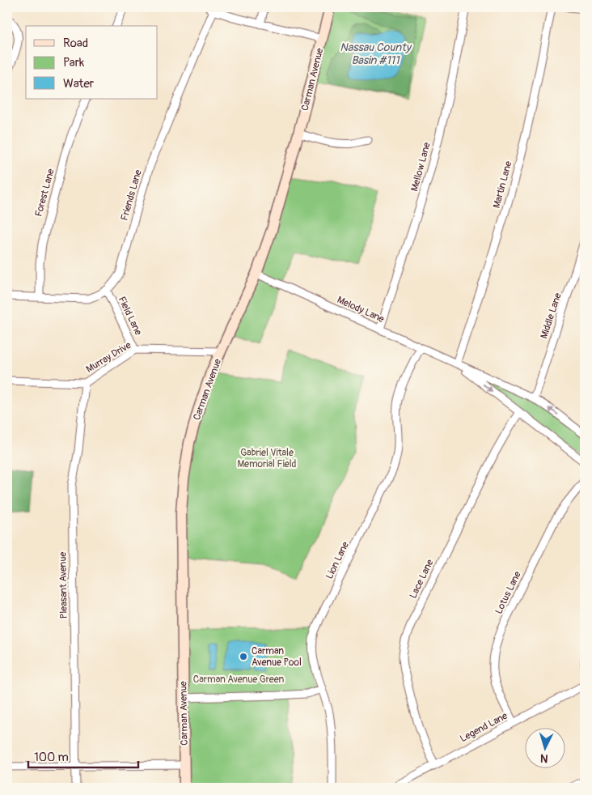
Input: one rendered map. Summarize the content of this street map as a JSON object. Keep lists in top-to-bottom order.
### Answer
{
  "streets": {
    "main road": ["Carman Avenue"],
    "street": [
      "Mellow Lane",
      "Martin Lane",
      "Forest Lane",
      "Friends Lane",
      "Melody Lane",
      "Field Lane",
      "Middle Lane",
      "Murray Drive",
      "Lion Lane",
      "Lace Lane",
      "Pleasant Avenue",
      "Lotus Lane",
      "Legend Lane"
    ]
  },
  "crossings": [
    ["Carman Avenue", "Melody Lane"],
    ["Carman Avenue", "Murray Drive"],
    ["Mellow Lane", "Melody Lane"],
    ["Martin Lane", "Melody Lane"],
    ["Forest Lane", "Friends Lane"],
    ["Friends Lane", "Field Lane"],
    ["Melody Lane", "Middle Lane"],
    ["Melody Lane", "Lion Lane"],
    ["Melody Lane", "Lace Lane"],
    ["Field Lane", "Murray Drive"],
    ["Murray Drive", "Pleasant Avenue"],
    ["Lace Lane", "Legend Lane"],
    ["Lotus Lane", "Legend Lane"]
  ],
  "water": ["Nassau County Basin #111"],
  "parks": ["Gabriel Vitale Memorial Field", "Carman Avenue Green"],
  "places": ["Carman Avenue Pool"],
  "legend": ["Road", "Park", "Water"],
  "scale_bar": "100 m",
  "north": "bottom"
}
